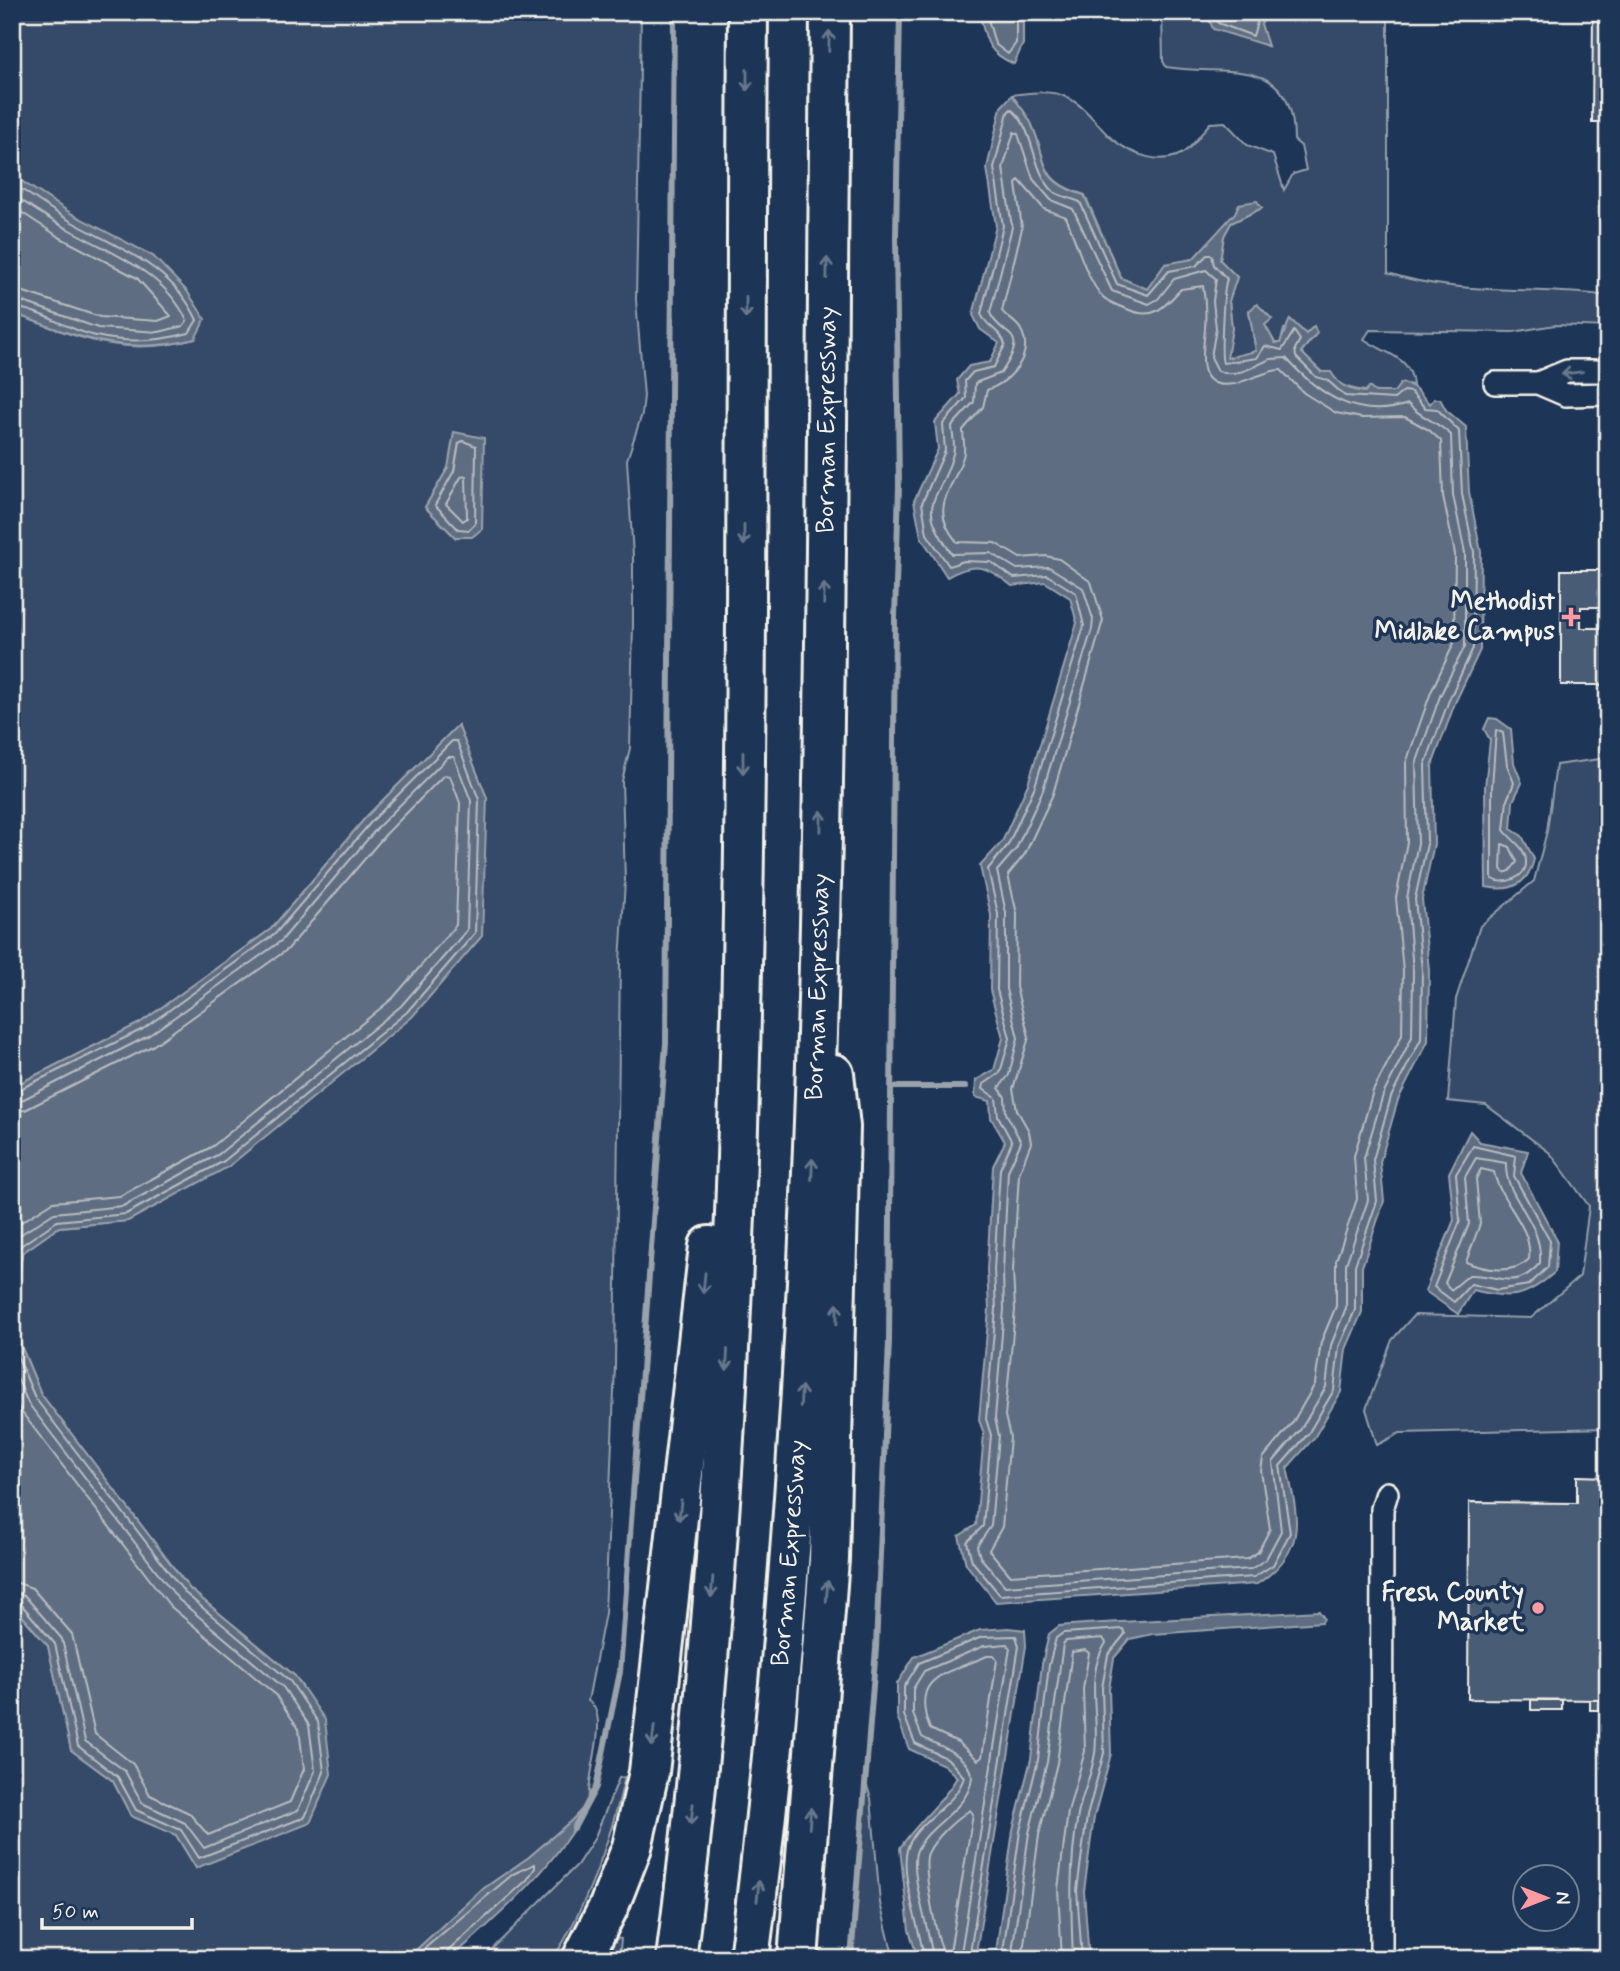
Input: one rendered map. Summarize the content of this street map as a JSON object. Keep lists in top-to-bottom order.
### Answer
{
  "streets": {
    "highway": ["Borman Expressway"]
  },
  "places": {
    "health": ["Methodist Midlake Campus"],
    "other": ["Fresh County Market"]
  },
  "scale_bar": "50 m",
  "north": "right"
}
